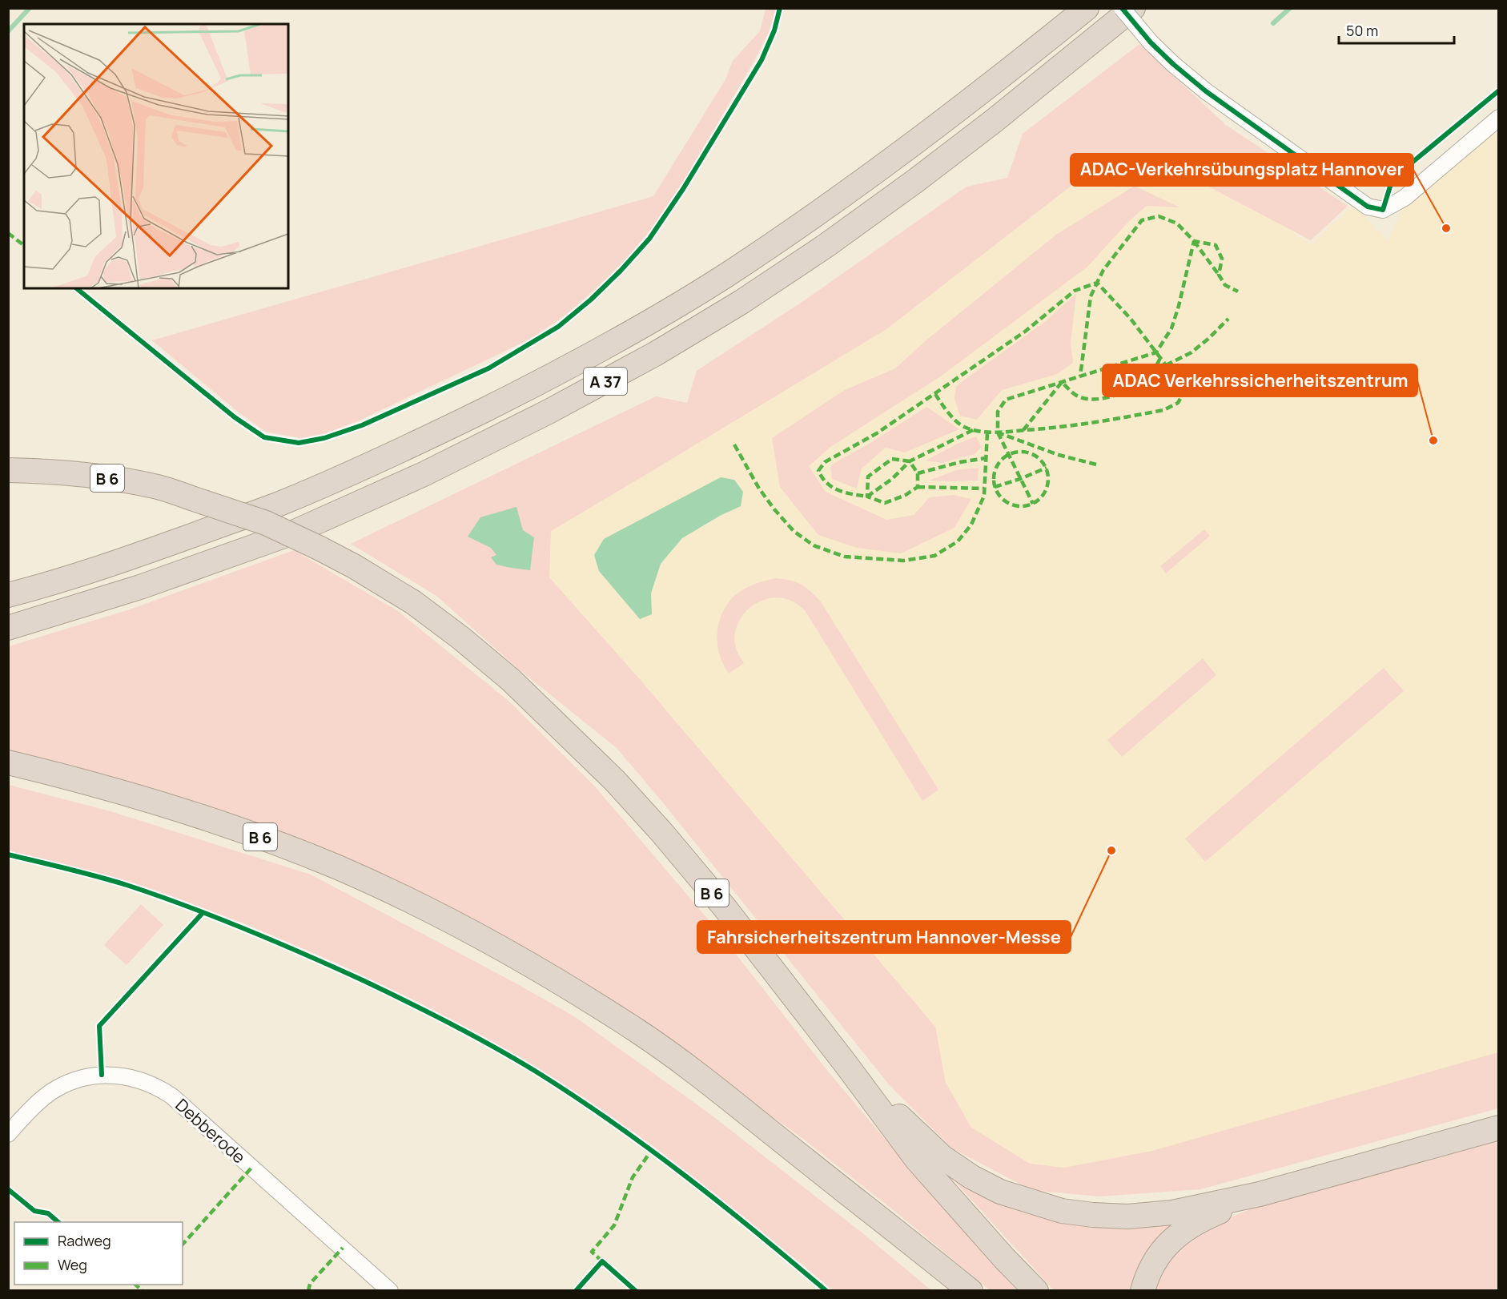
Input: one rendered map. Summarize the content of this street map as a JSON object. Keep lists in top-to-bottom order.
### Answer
{
  "streets": {
    "highway": ["A 37", "B 6"],
    "street": ["Debberode"]
  },
  "places": ["ADAC-Verkehrsübungsplatz Hannover", "ADAC Verkehrssicherheitszentrum", "Fahrsicherheitszentrum Hannover-Messe"],
  "legend": ["Radweg", "Weg"],
  "scale_bar": "50 m"
}
